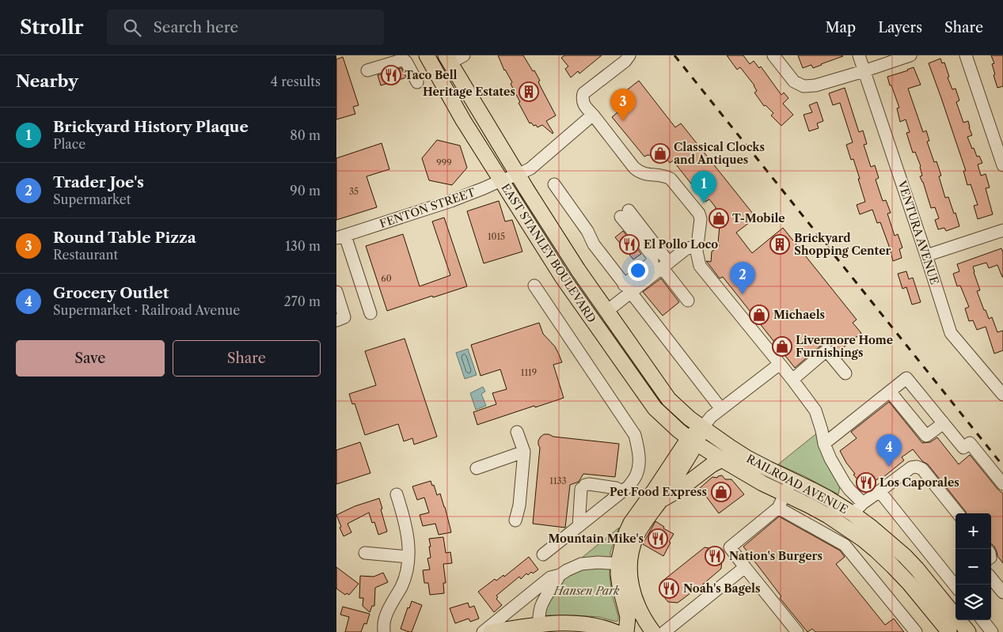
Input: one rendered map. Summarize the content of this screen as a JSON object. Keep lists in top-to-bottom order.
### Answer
{
  "streets": {
    "main road": ["EAST STANLEY BOULEVARD", "RAILROAD AVENUE"],
    "street": ["FENTON STREET", "VENTURA AVENUE"]
  },
  "crossings": [
    ["FENTON STREET", "EAST STANLEY BOULEVARD"],
    ["EAST STANLEY BOULEVARD", "RAILROAD AVENUE"]
  ],
  "parks": ["Hansen Park"],
  "places": {
    "restaurant": [
      "Taco Bell",
      "El Pollo Loco",
      "Los Caporales",
      "Mountain Mike's",
      "Nation's Burgers",
      "Noah's Bagels"
    ],
    "building": ["Heritage Estates", "Brickyard Shopping Center"],
    "shop": [
      "Classical Clocks and Antiques",
      "T-Mobile",
      "Michaels",
      "Livermore Home Furnishings",
      "Pet Food Express"
    ]
  },
  "house_numbers": [
    "999",
    "35",
    "1015",
    "60",
    "1119",
    "1133"
  ],
  "page": {
    "header": "Strollr",
    "search": "Search here",
    "nav": ["Map", "Layers", "Share"],
    "heading": ["Nearby", "4 results"],
    "pins": [
      "3",
      "1",
      "2",
      "4"
    ],
    "list": [
      {
        "mark": "1",
        "name": "Brickyard History Plaque",
        "note": "Place",
        "value": "80 m"
      },
      {
        "mark": "2",
        "name": "Trader Joe's",
        "note": "Supermarket",
        "value": "90 m"
      },
      {
        "mark": "3",
        "name": "Round Table Pizza",
        "note": "Restaurant",
        "value": "130 m"
      },
      {
        "mark": "4",
        "name": "Grocery Outlet",
        "note": "Supermarket · Railroad Avenue",
        "value": "270 m"
      }
    ],
    "buttons": ["Save", "Share"],
    "map_buttons": ["+", "−"]
  }
}
